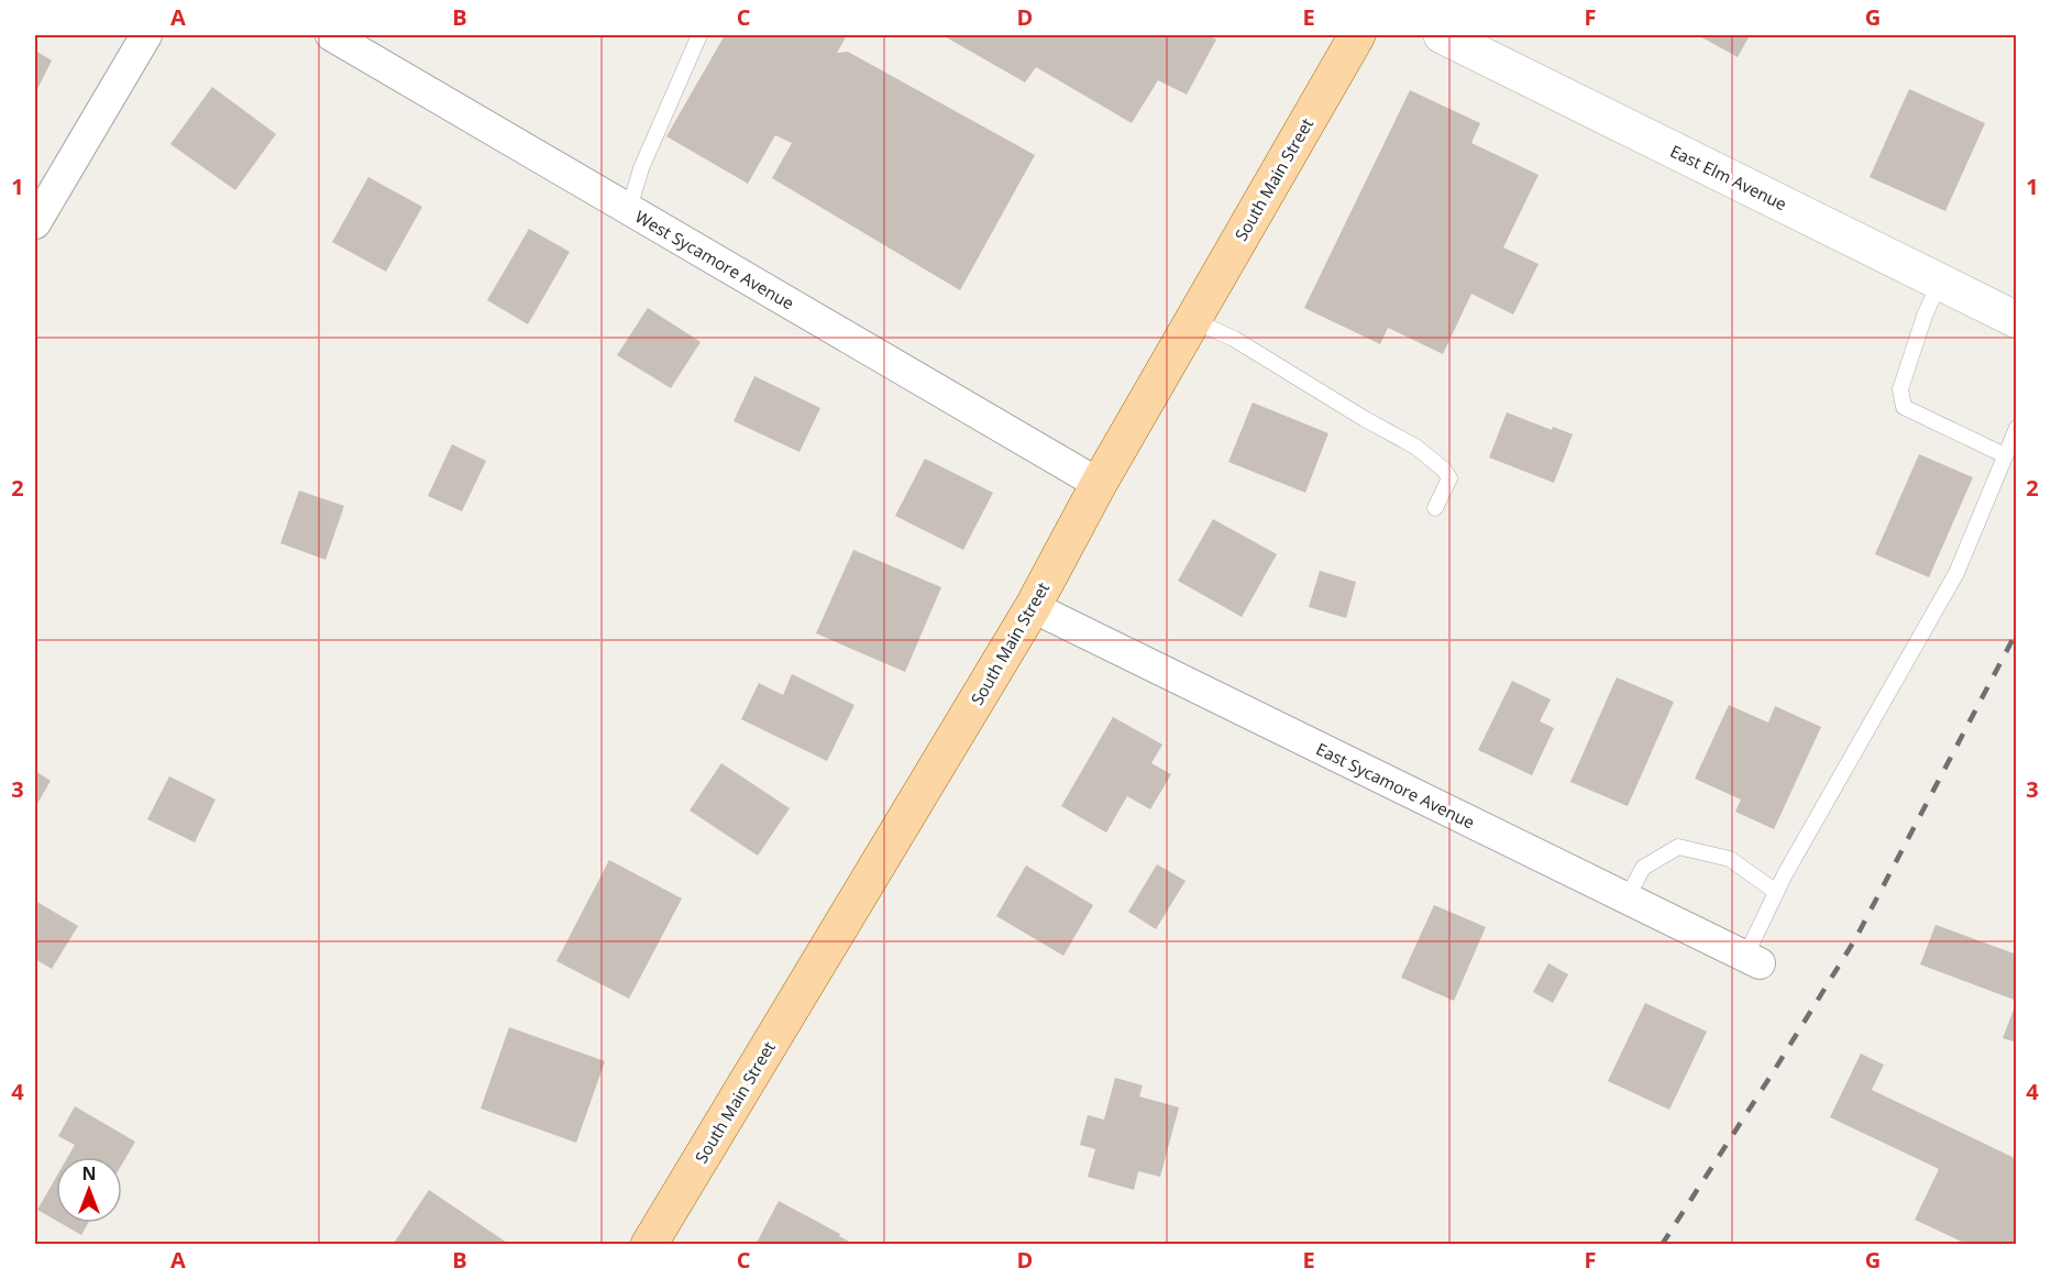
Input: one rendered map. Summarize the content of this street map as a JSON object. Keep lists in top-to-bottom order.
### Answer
{
  "streets": {
    "main road": ["South Main Street"],
    "street": ["East Elm Avenue", "West Sycamore Avenue", "East Sycamore Avenue"]
  },
  "crossings": [
    ["South Main Street", "West Sycamore Avenue"],
    ["South Main Street", "East Sycamore Avenue"]
  ],
  "north": "top",
  "grid": {
    "columns": [
      "A",
      "B",
      "C",
      "D",
      "E",
      "F",
      "G"
    ],
    "rows": [
      "1",
      "2",
      "3",
      "4"
    ]
  }
}
